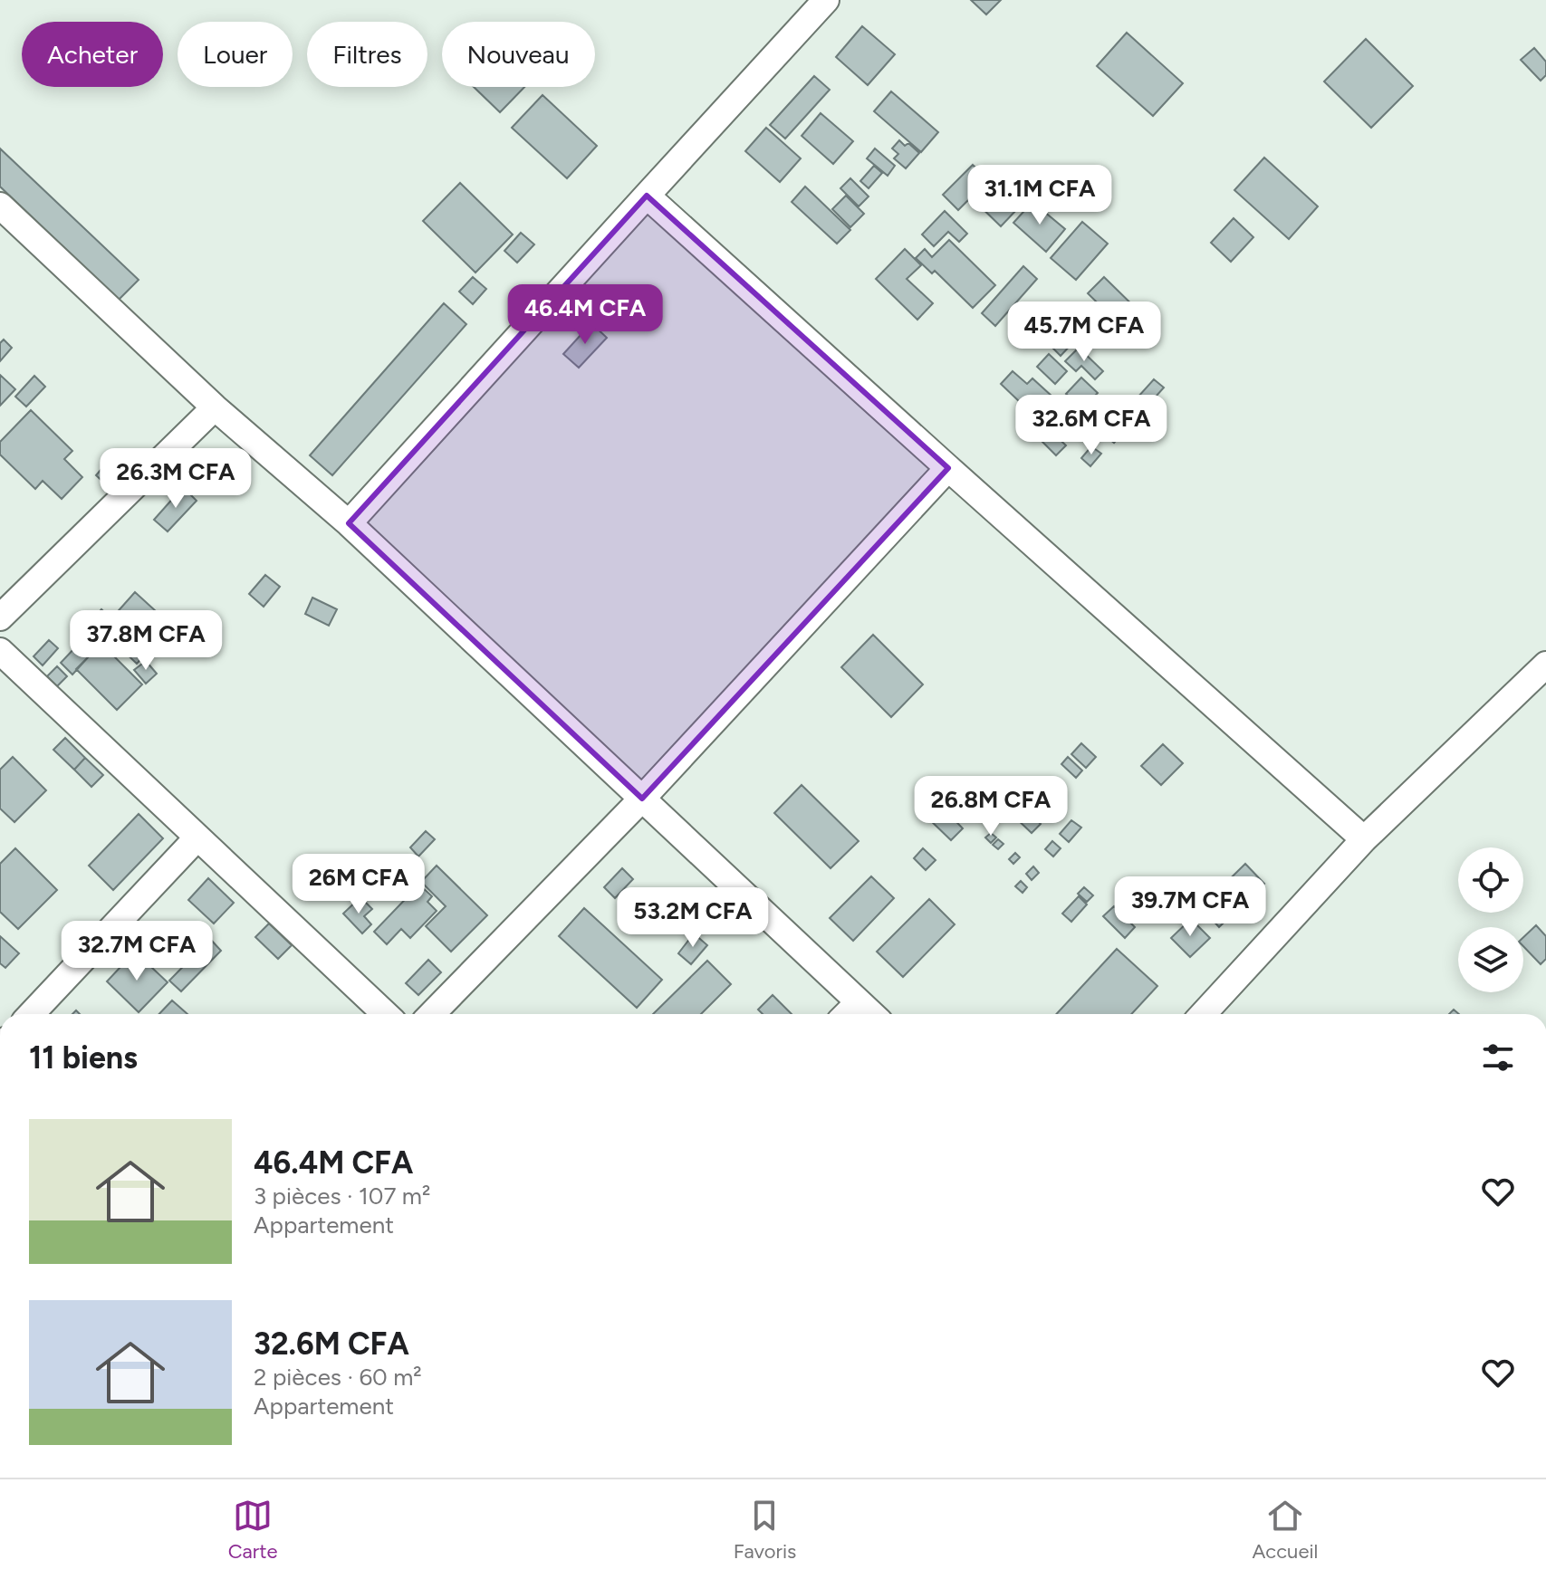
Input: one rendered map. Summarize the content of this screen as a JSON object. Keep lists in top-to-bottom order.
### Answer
{
  "page": {
    "chip": [
      "Acheter",
      "Louer",
      "Filtres",
      "Nouveau"
    ],
    "price": [
      "31.1M CFA",
      "46.4M CFA",
      "45.7M CFA",
      "32.6M CFA",
      "26.3M CFA",
      "37.8M CFA",
      "26.8M CFA",
      "26M CFA",
      "39.7M CFA",
      "53.2M CFA",
      "32.7M CFA"
    ],
    "heading": "11 biens",
    "list": [
      {
        "name": "46.4M CFA",
        "note": "3 pièces · 107 m² · Appartement"
      },
      {
        "name": "32.6M CFA",
        "note": "2 pièces · 60 m² · Appartement"
      }
    ],
    "tabs": ["Carte", "Favoris", "Accueil"]
  }
}
